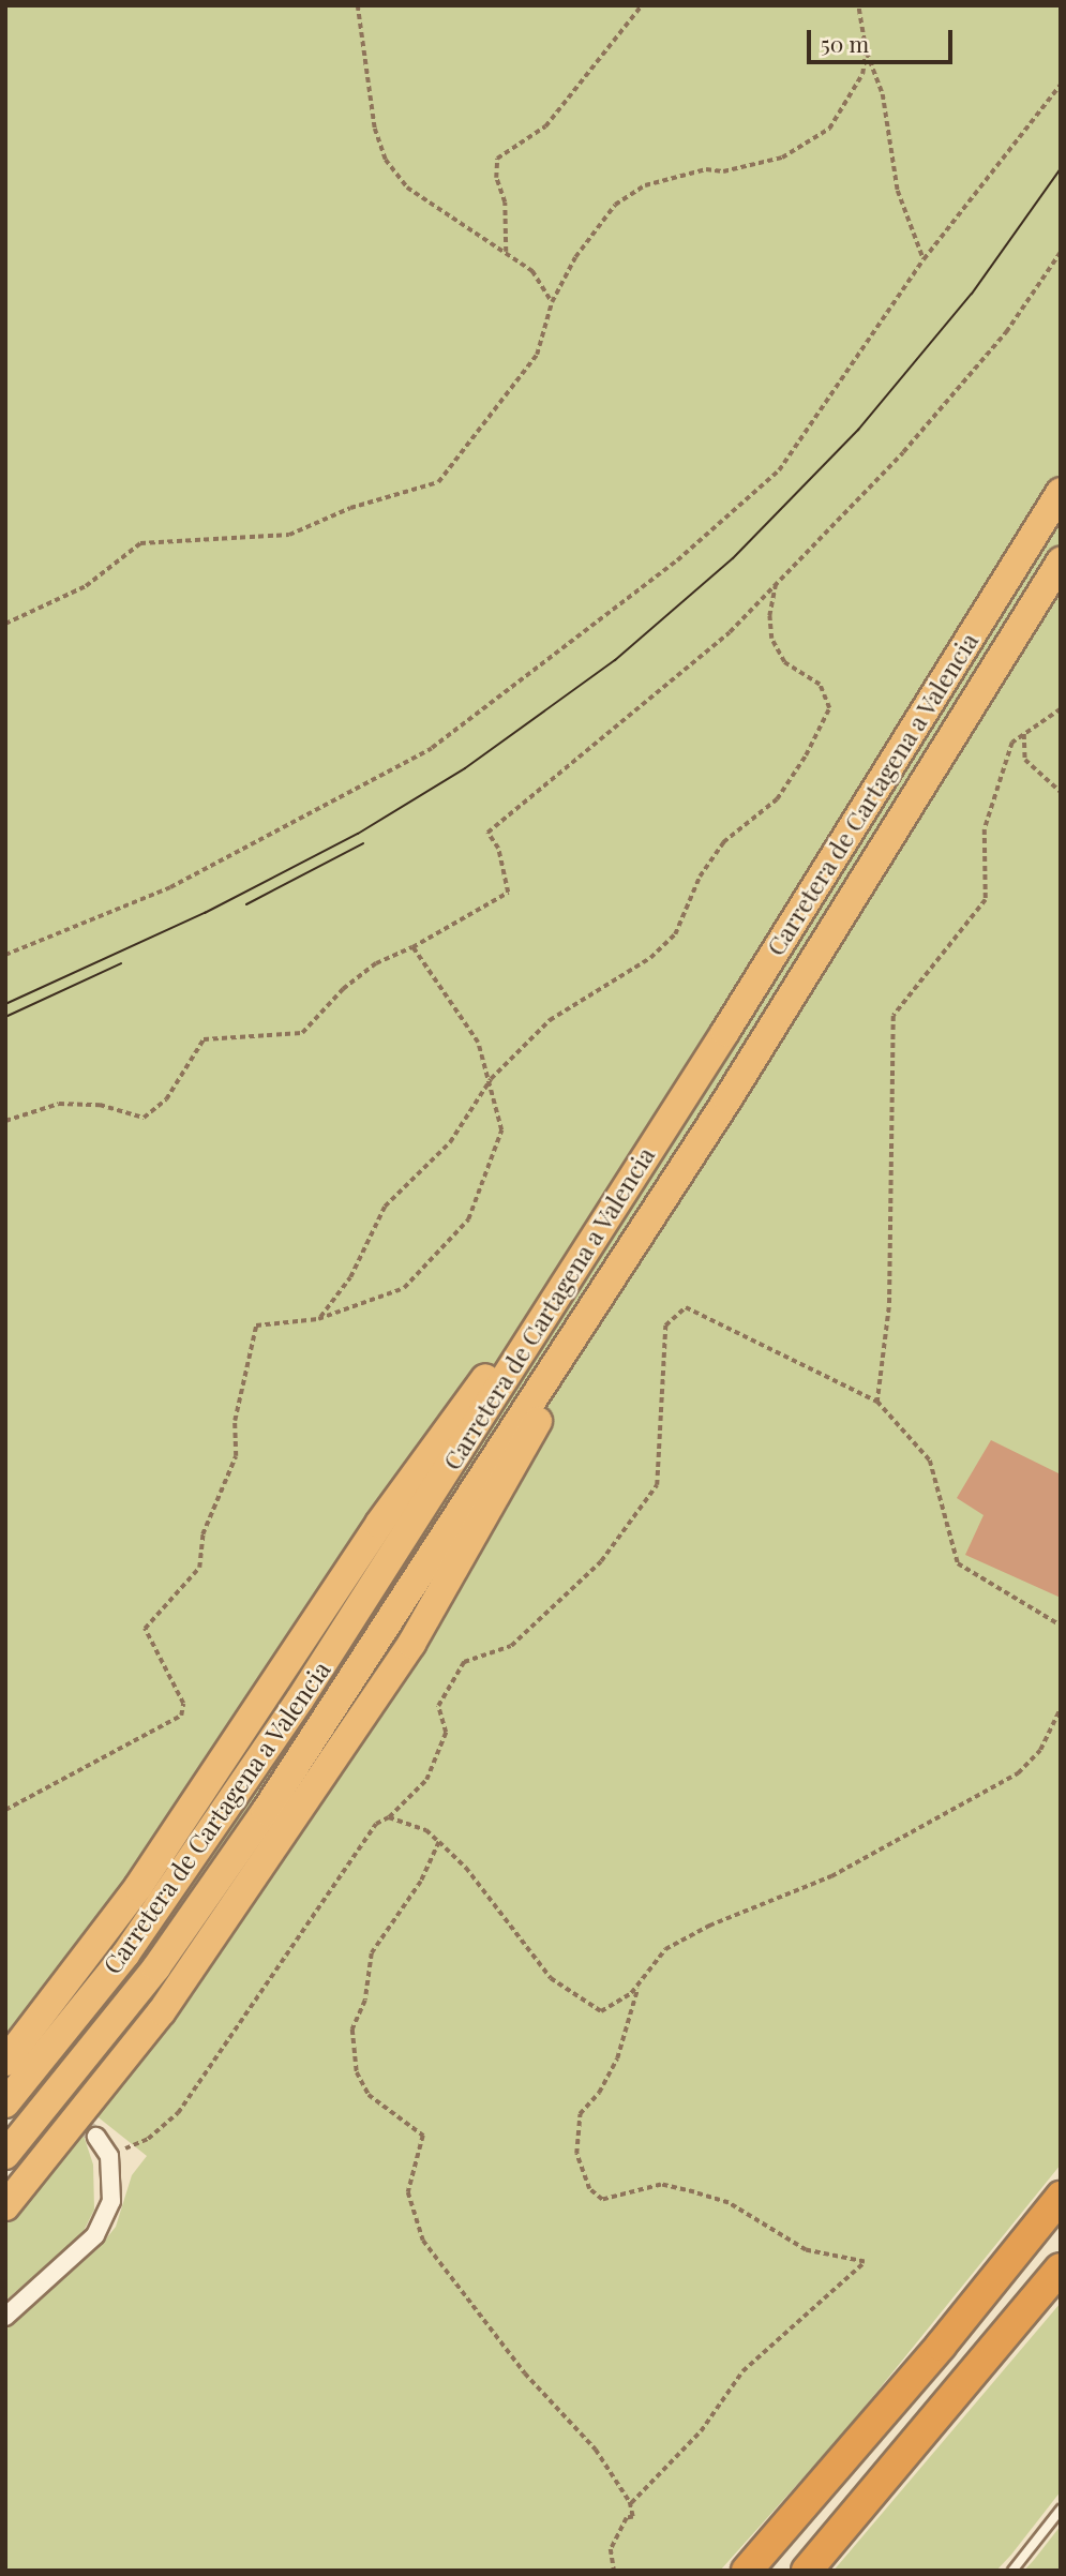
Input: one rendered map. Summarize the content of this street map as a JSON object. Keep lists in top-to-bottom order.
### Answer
{
  "streets": {
    "highway": ["Carretera de Cartagena a Valencia"]
  },
  "scale_bar": "50 m"
}
